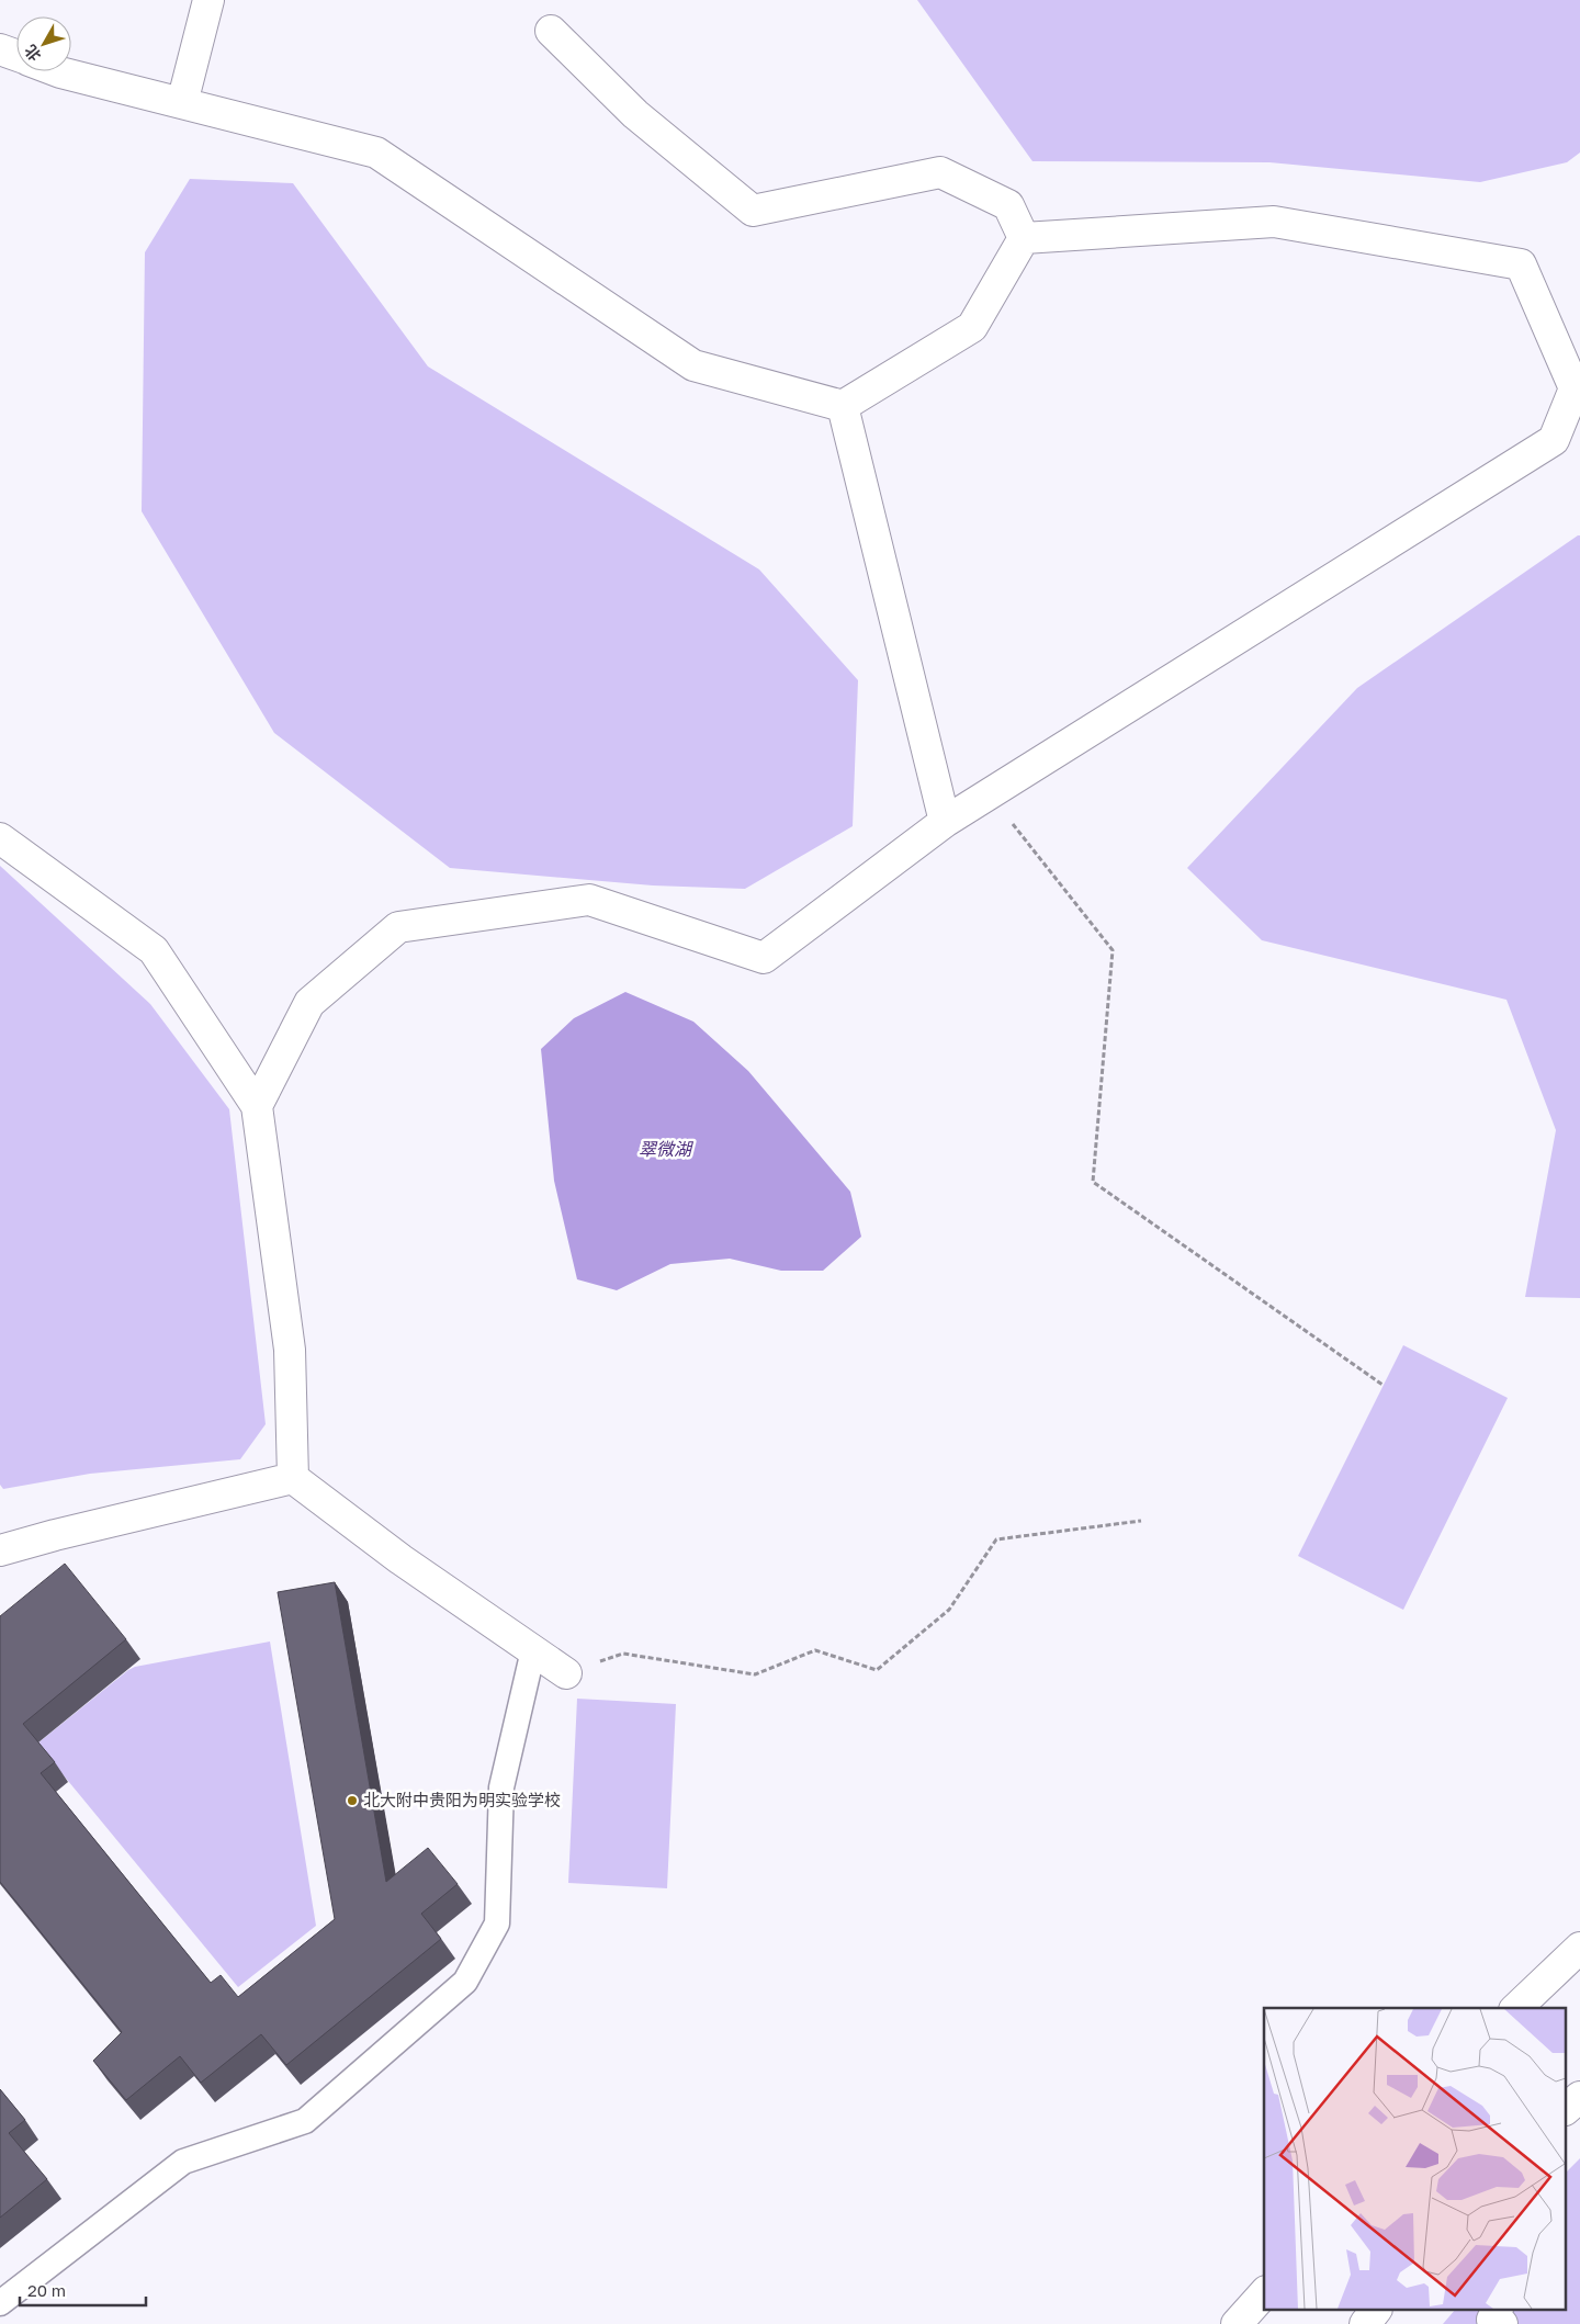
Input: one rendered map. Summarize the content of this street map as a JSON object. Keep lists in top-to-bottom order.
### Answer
{
  "water": ["翠微湖"],
  "places": ["北大附中贵阳为明实验学校"],
  "scale_bar": "20 m",
  "north": "bottom left"
}
